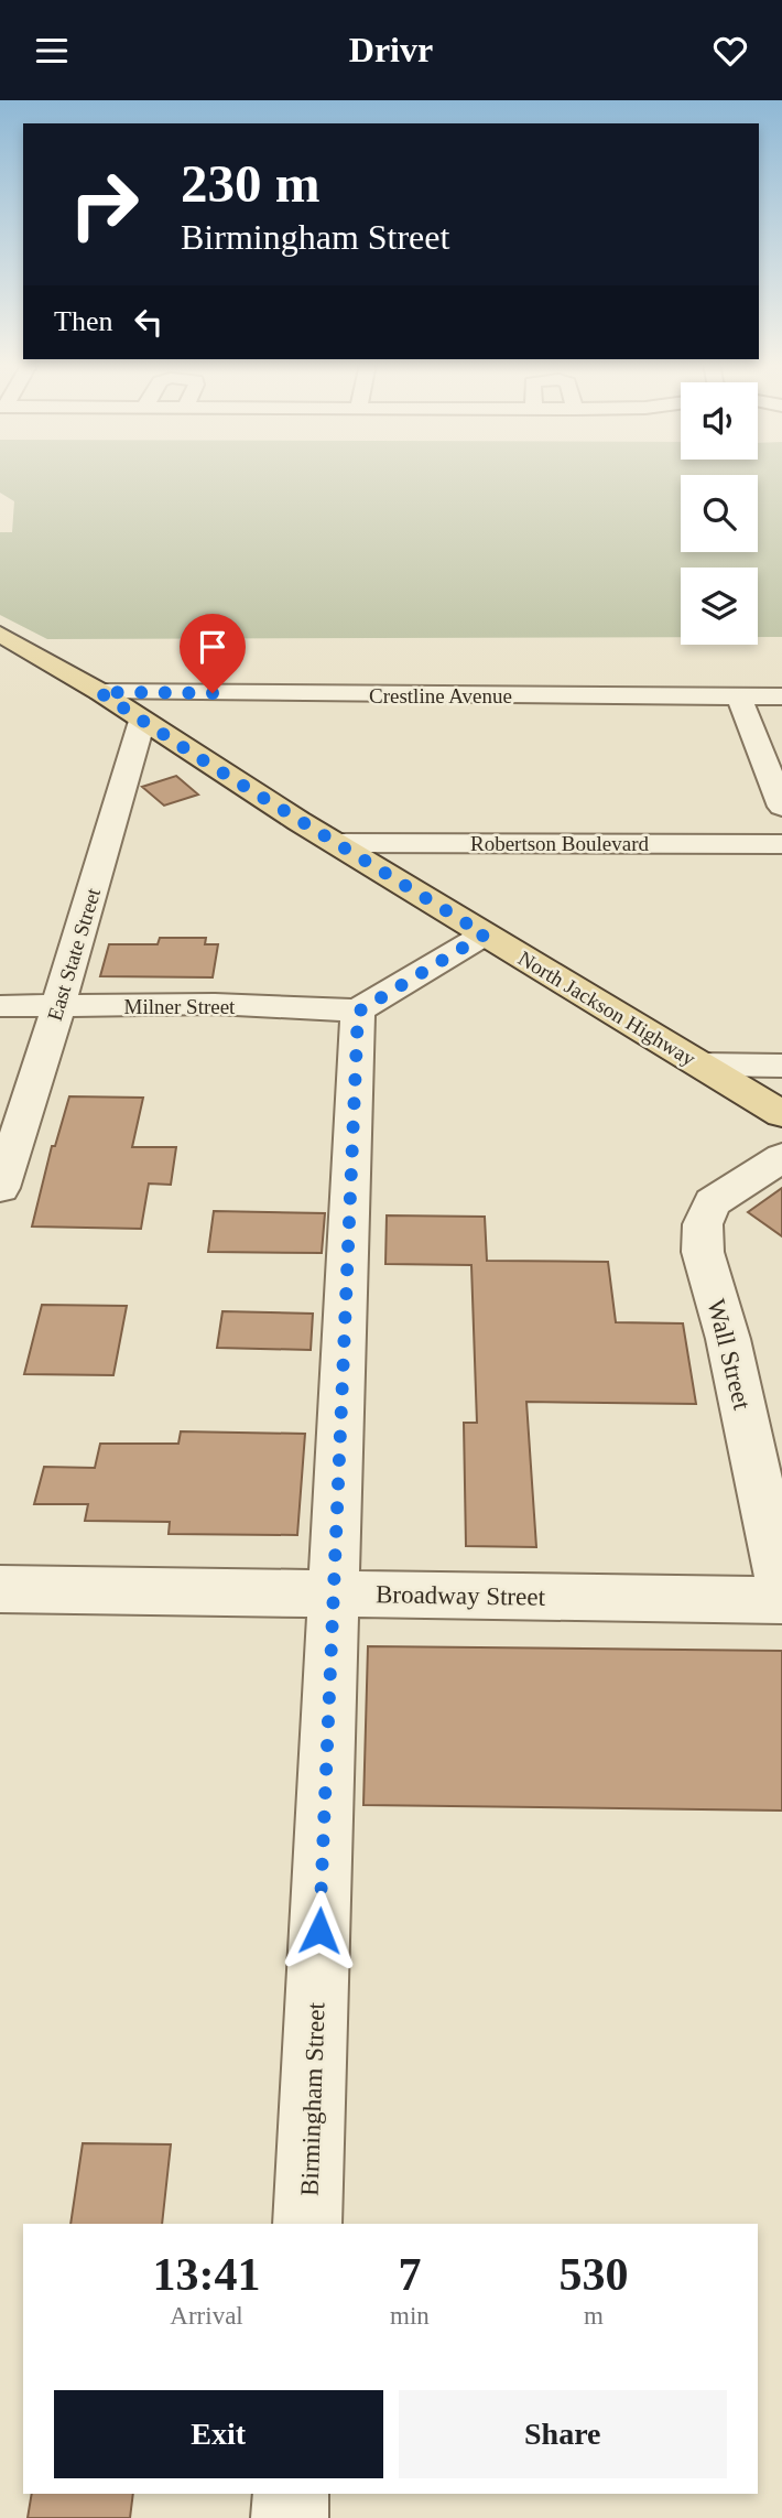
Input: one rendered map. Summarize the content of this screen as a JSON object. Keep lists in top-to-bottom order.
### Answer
{
  "streets": {
    "main road": ["North Jackson Highway"],
    "street": [
      "Crestline Avenue",
      "Robertson Boulevard",
      "East State Street",
      "Milner Street",
      "Wall Street",
      "Broadway Street",
      "Birmingham Street"
    ]
  },
  "crossings": [
    ["Crestline Avenue", "North Jackson Highway"],
    ["Robertson Boulevard", "North Jackson Highway"],
    ["East State Street", "Milner Street"],
    ["East State Street", "North Jackson Highway"],
    ["Milner Street", "Birmingham Street"],
    ["Broadway Street", "Birmingham Street"]
  ],
  "page": {
    "header": "Drivr",
    "turn": ["230 m", "Birmingham Street"],
    "then": "Then",
    "eta": [
      "13:41",
      "Arrival",
      "7",
      "min",
      "530",
      "m"
    ],
    "buttons": ["Exit", "Share"]
  }
}
